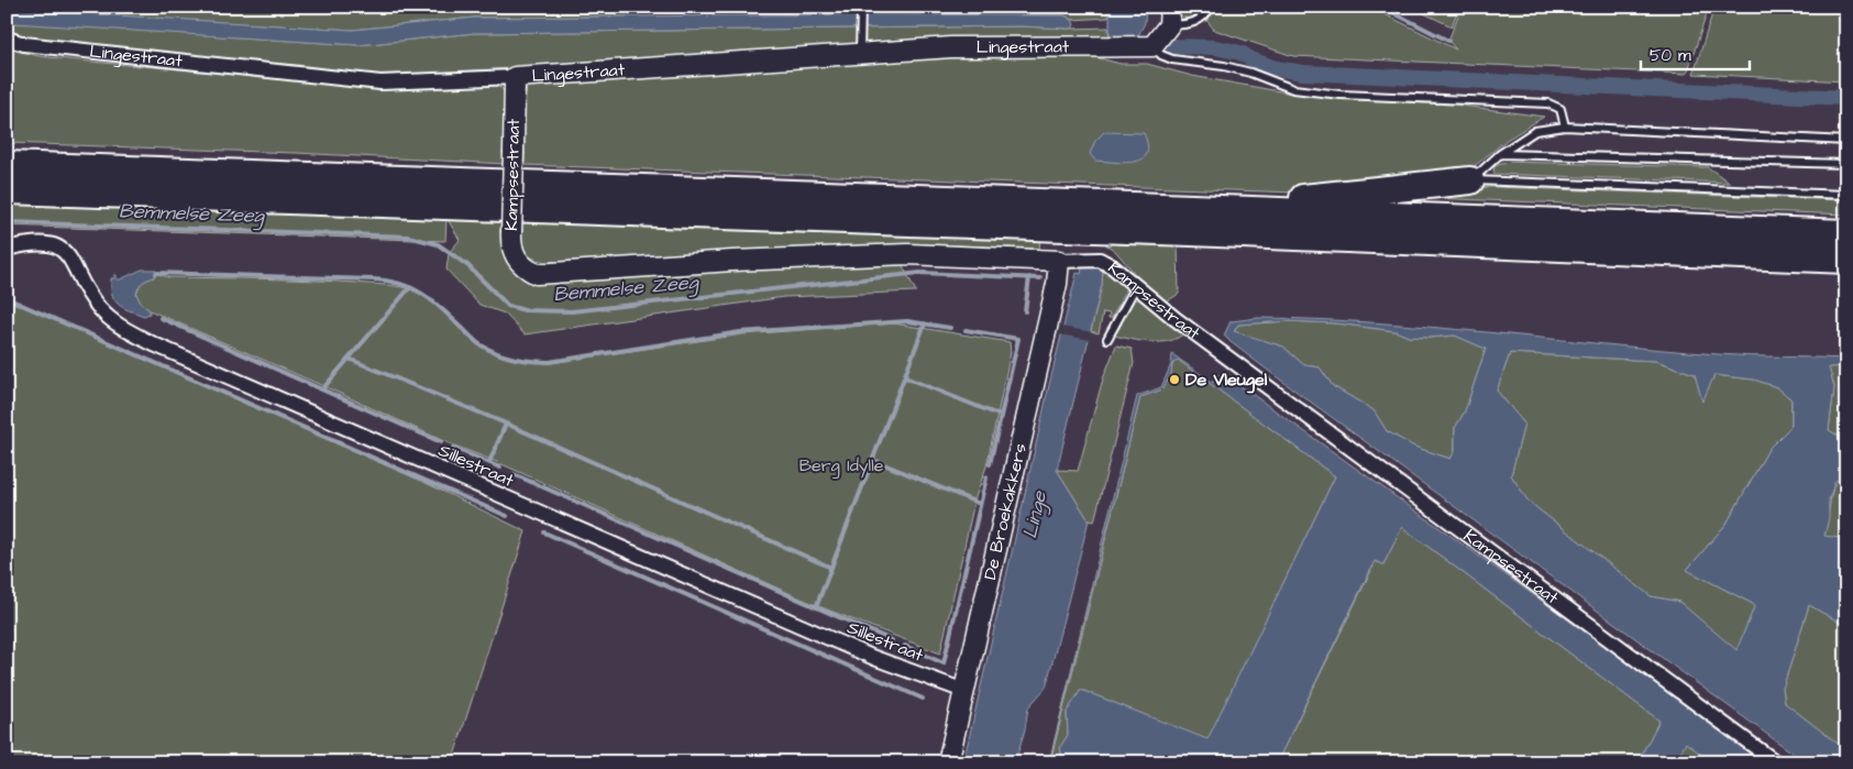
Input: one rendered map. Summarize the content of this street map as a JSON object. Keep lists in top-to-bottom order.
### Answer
{
  "streets": {
    "street": [
      "Lingestraat",
      "Kampsestraat",
      "Sillestraat",
      "De Broekakkers"
    ]
  },
  "crossings": [
    ["Lingestraat", "Kampsestraat"],
    ["Kampsestraat", "De Broekakkers"],
    ["Sillestraat", "De Broekakkers"]
  ],
  "water": ["Bemmelse Zeeg", "Linge"],
  "parks": ["Berg Idylle"],
  "places": ["De Vleugel"],
  "scale_bar": "50 m"
}
